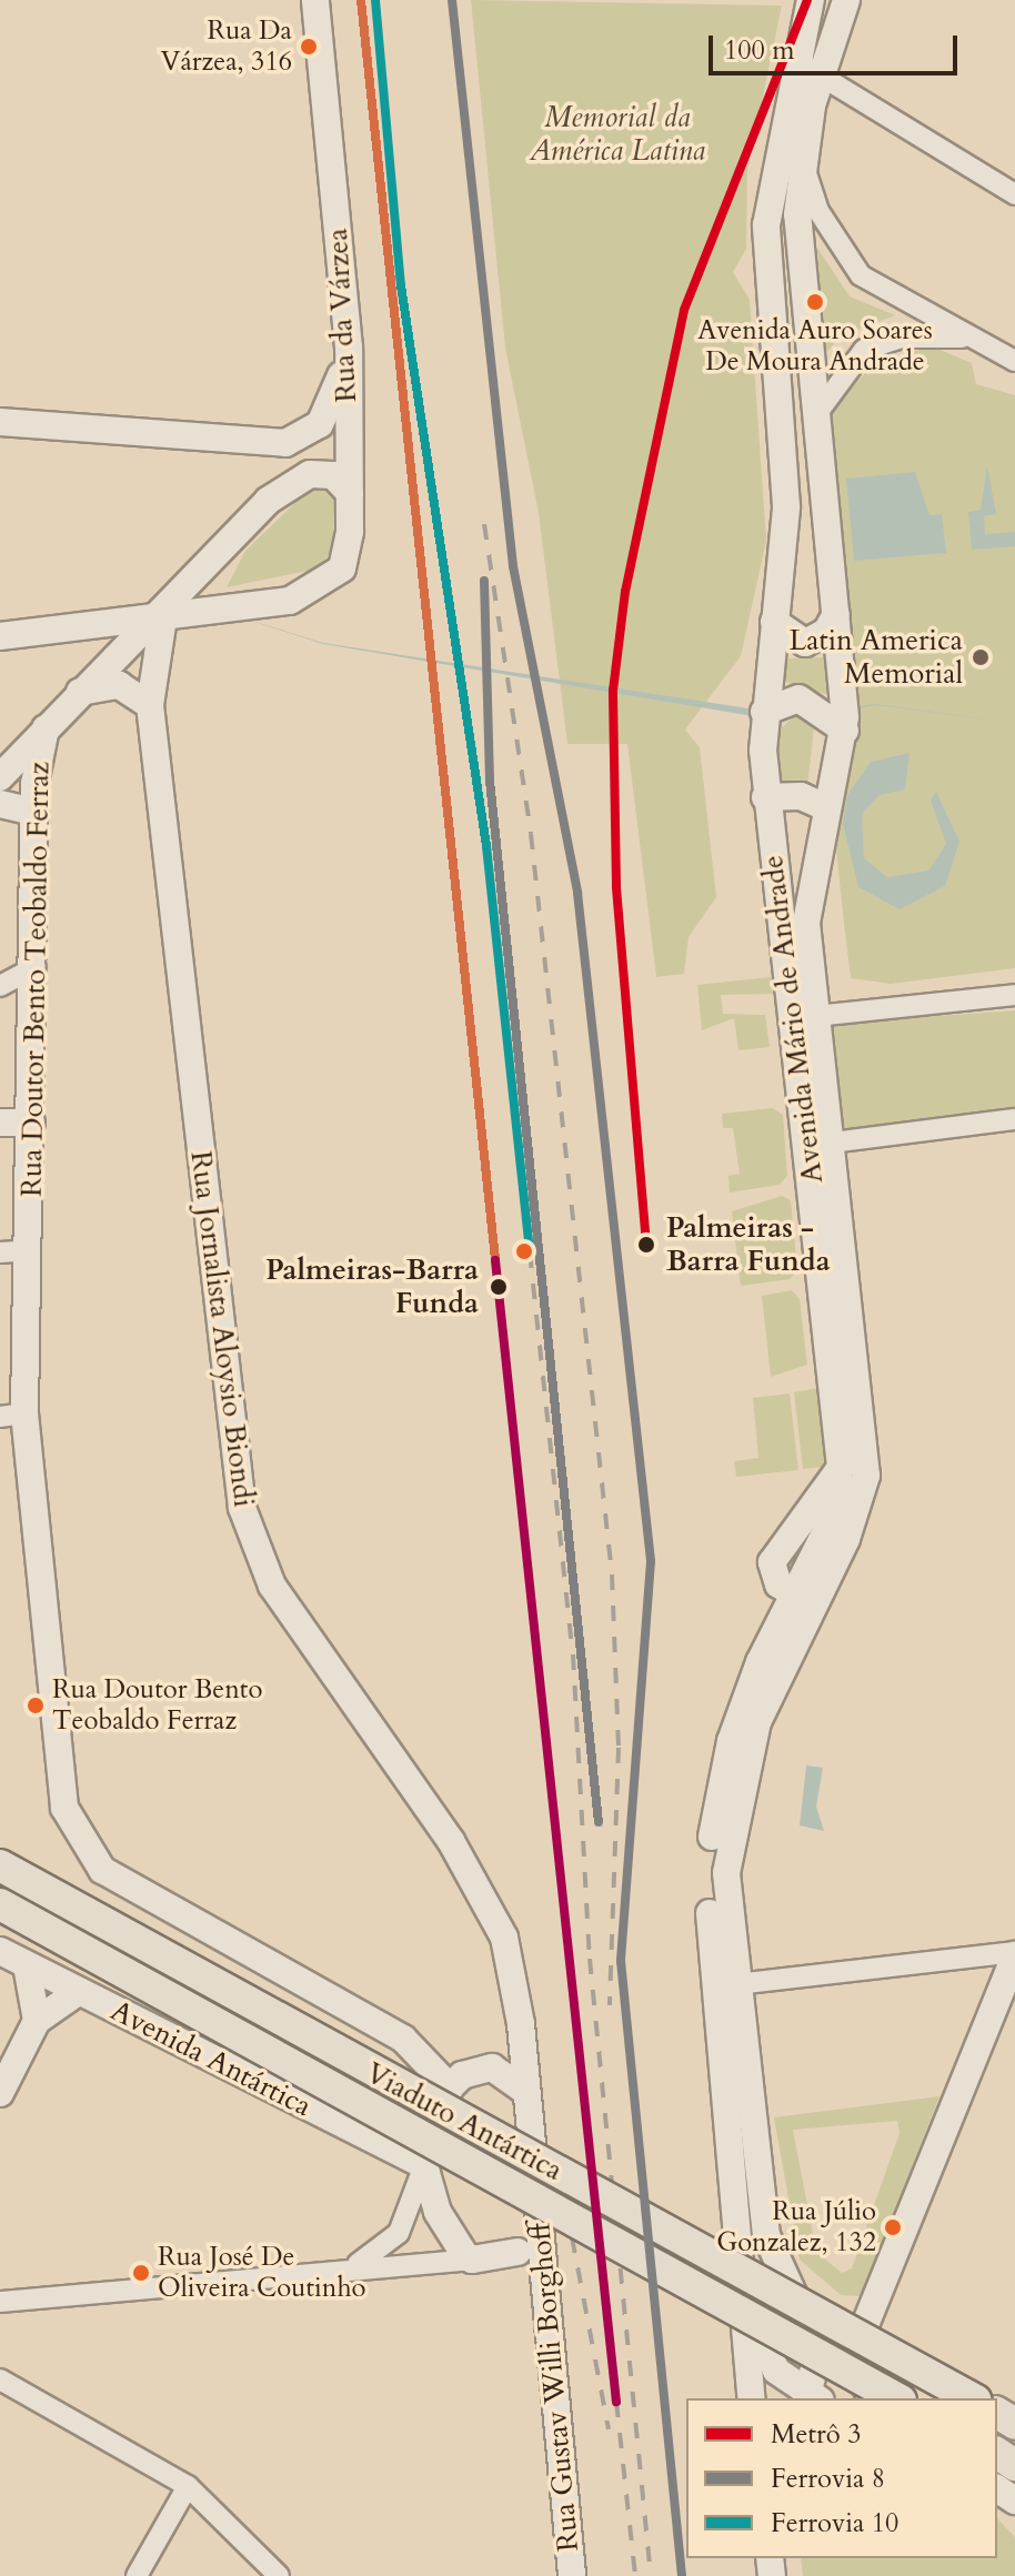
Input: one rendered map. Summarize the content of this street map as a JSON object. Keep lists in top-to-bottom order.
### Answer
{
  "streets": {
    "main road": ["Viaduto Antártica"],
    "street": [
      "Rua da Várzea",
      "Rua Doutor Bento Teobaldo Ferraz",
      "Avenida Mário de Andrade",
      "Rua Jornalista Aloysio Biondi",
      "Avenida Antártica",
      "Rua Gustav Willi Borghoff"
    ]
  },
  "crossings": [
    ["Rua da Várzea", "Rua Jornalista Aloysio Biondi"],
    ["Rua Jornalista Aloysio Biondi", "Rua Gustav Willi Borghoff"]
  ],
  "parks": ["Memorial da América Latina"],
  "places": [
    "Rua Da Várzea, 316",
    "Avenida Auro Soares De Moura Andrade",
    "Latin America Memorial",
    "Palmeiras - Barra Funda",
    "Palmeiras-Barra Funda",
    "Rua Doutor Bento Teobaldo Ferraz",
    "Rua Júlio Gonzalez, 132",
    "Rua José De Oliveira Coutinho"
  ],
  "lines": ["metro line 3", "rail line 8", "rail line 10"],
  "legend": ["Metrô 3", "Ferrovia 8", "Ferrovia 10"],
  "scale_bar": "100 m"
}
